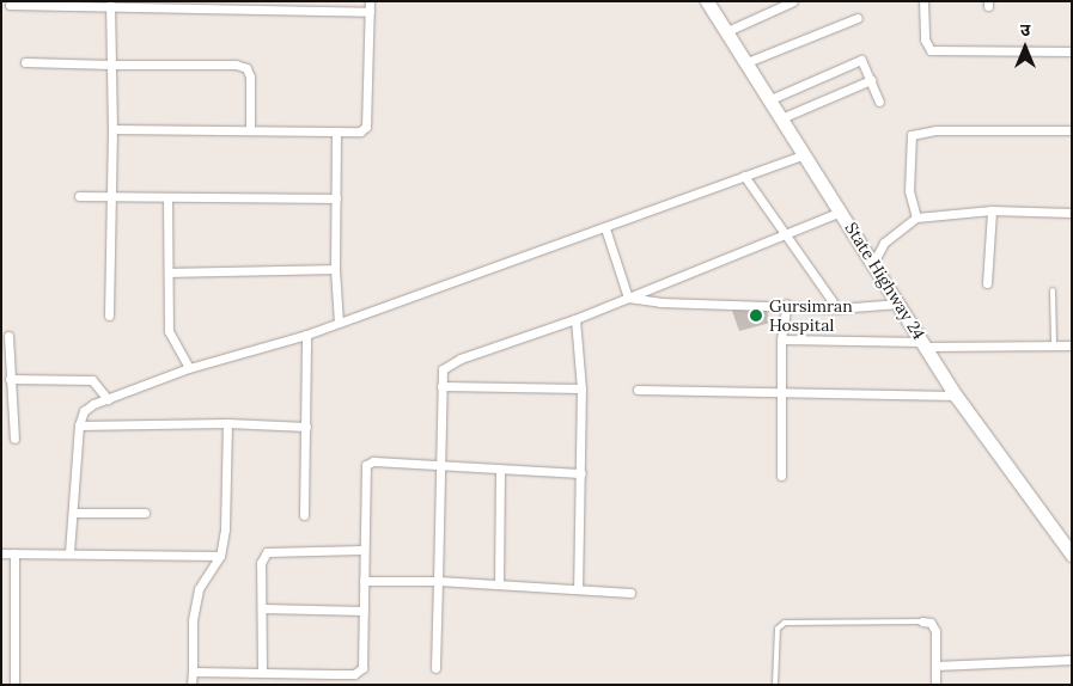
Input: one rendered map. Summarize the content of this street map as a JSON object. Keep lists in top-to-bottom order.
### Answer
{
  "streets": {
    "main road": ["State Highway 24"]
  },
  "places": ["Gursimran Hospital"],
  "north": "top"
}
